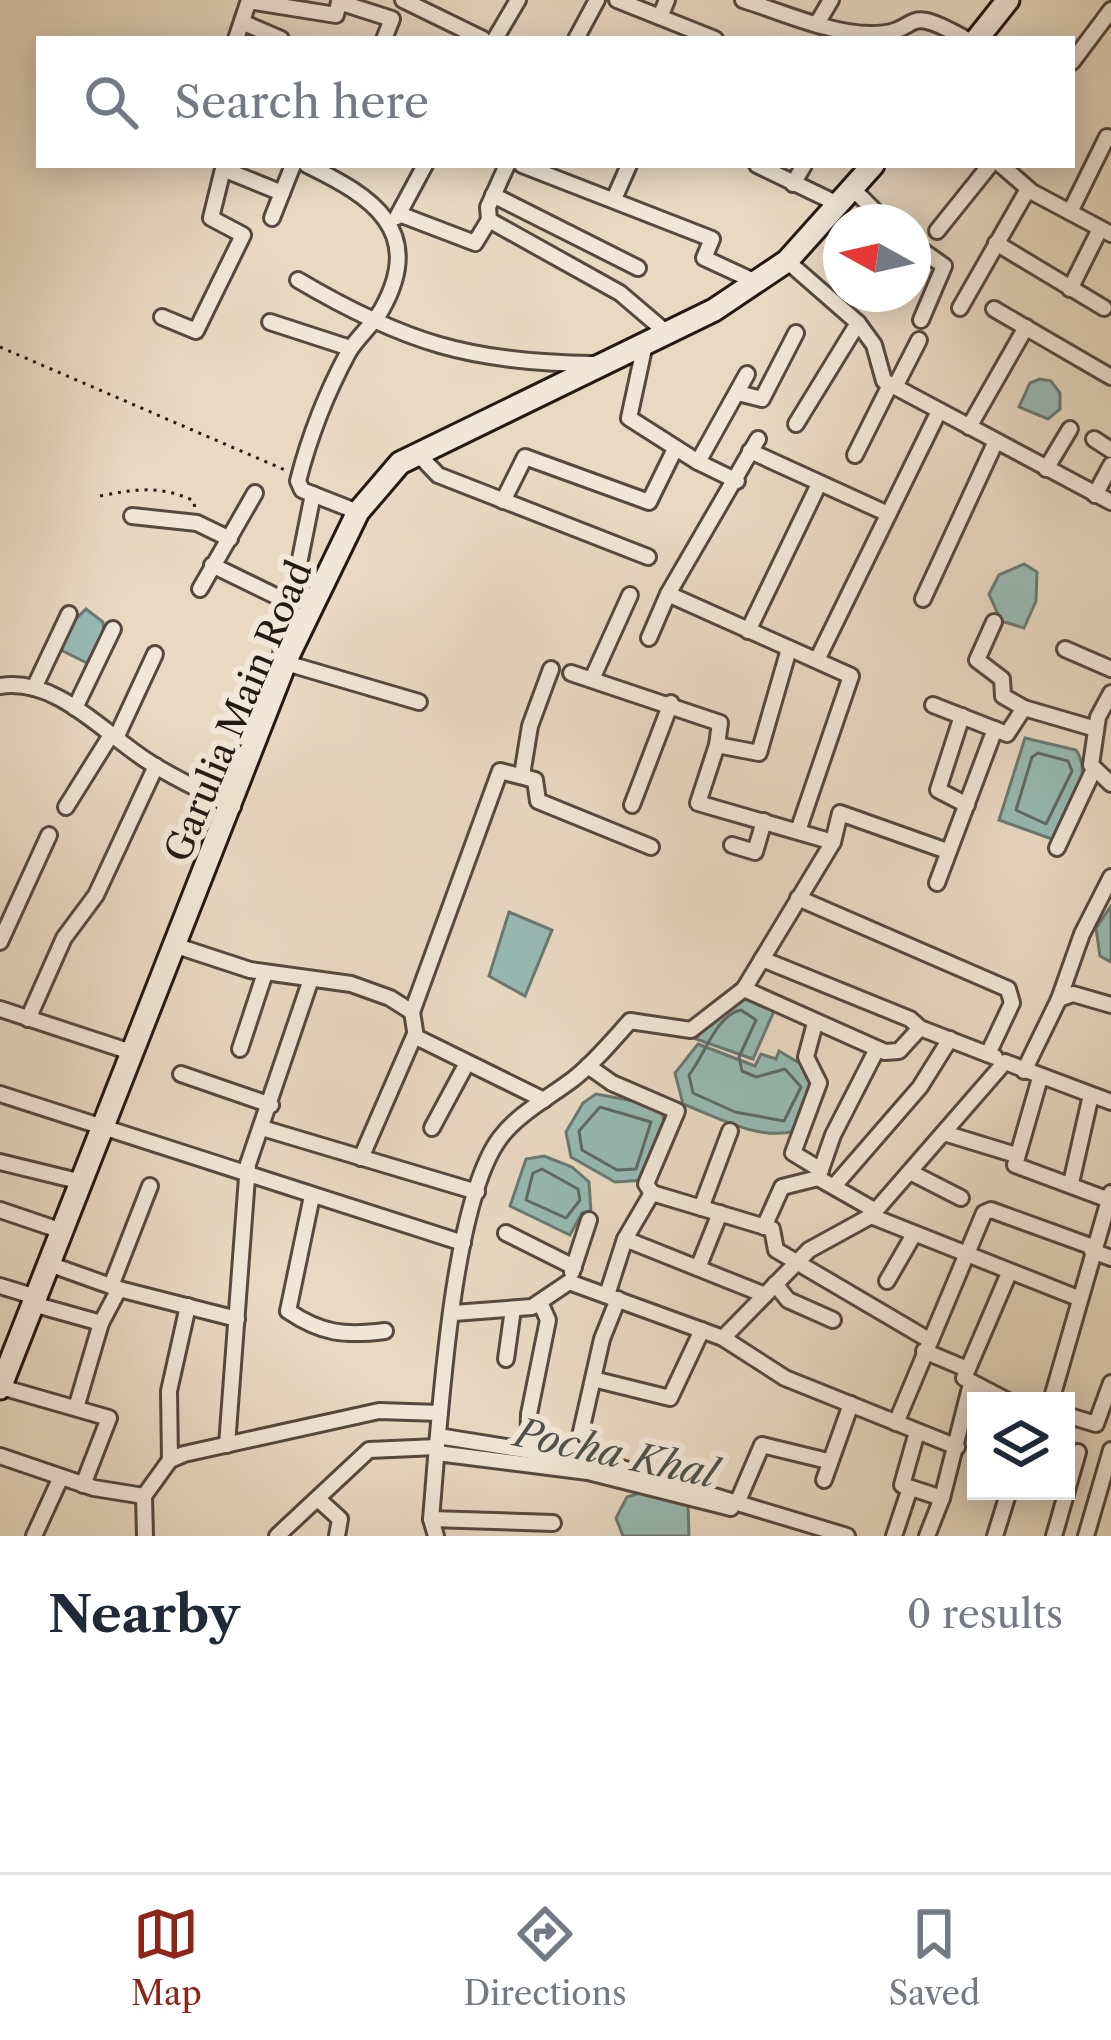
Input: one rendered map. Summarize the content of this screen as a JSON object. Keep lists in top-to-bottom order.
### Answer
{
  "streets": {
    "street": ["Garulia Main Road"]
  },
  "water": ["Pocha Khal"],
  "north": "left",
  "page": {
    "search": "Search here",
    "heading": ["Nearby", "0 results"],
    "nav": ["Map", "Directions", "Saved"]
  }
}
